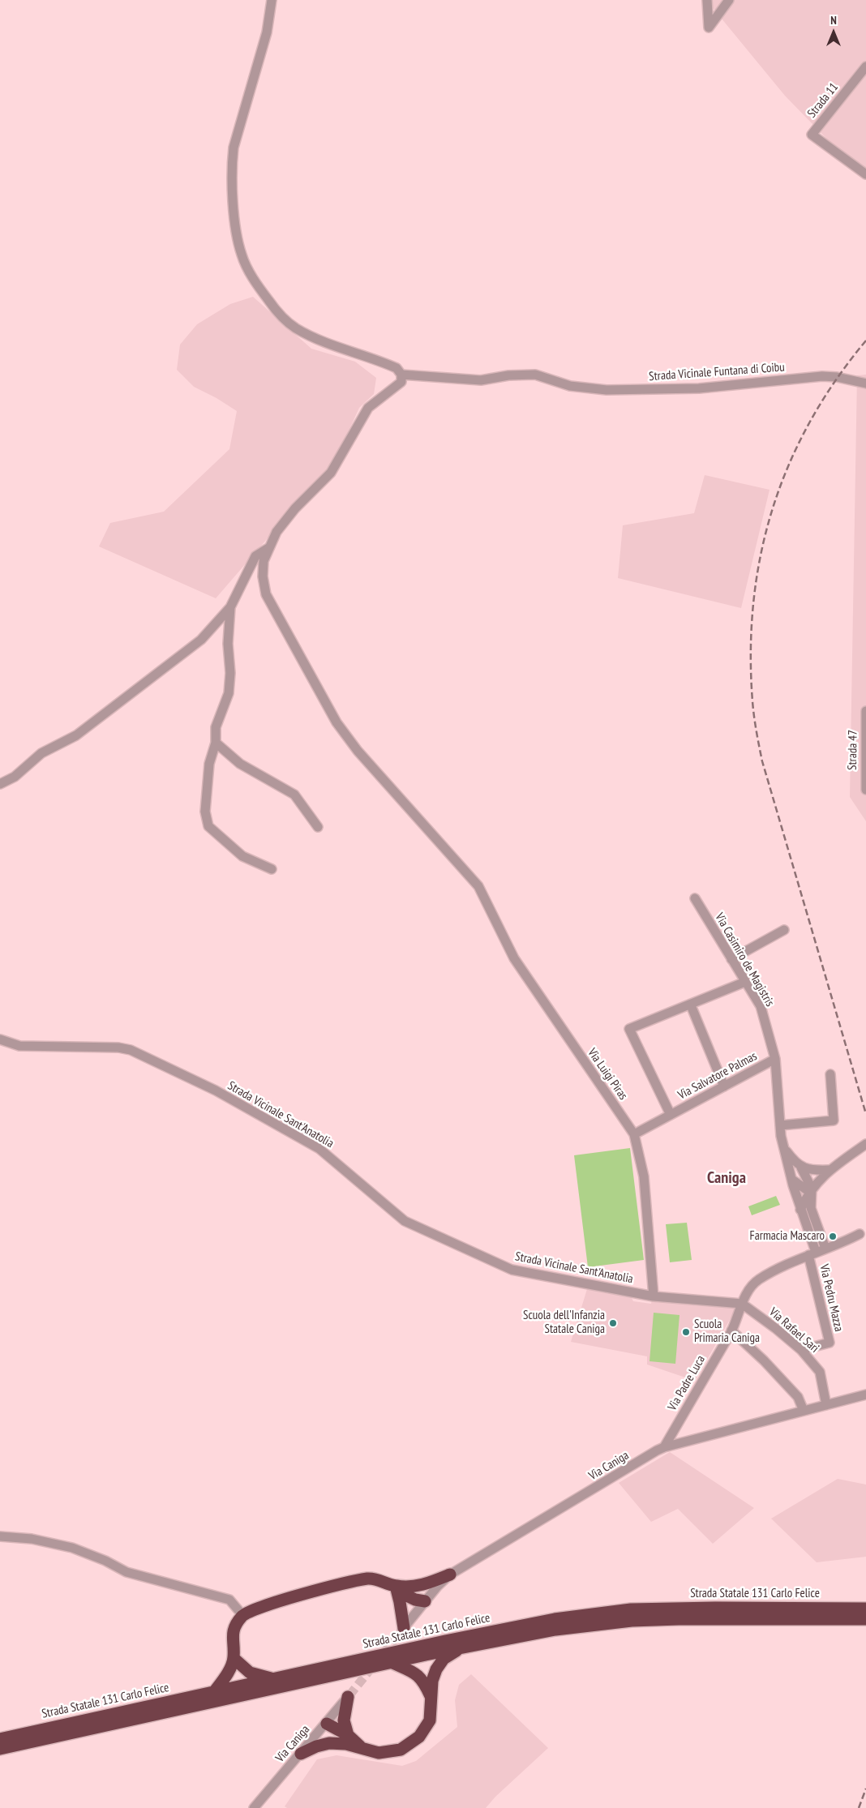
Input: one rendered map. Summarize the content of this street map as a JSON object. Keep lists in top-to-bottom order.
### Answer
{
  "streets": {
    "highway": ["Strada Statale 131 Carlo Felice"],
    "street": [
      "Strada 11",
      "Strada Vicinale Funtana di Coibu",
      "Strada 47",
      "Via Casimiro de Magistris",
      "Via Luigi Piras",
      "Via Salvatore Palmas",
      "Strada Vicinale Sant'Anatolia",
      "Via Pedru Mazza",
      "Via Rafael Sari",
      "Via Padre Luca",
      "Via Caniga"
    ]
  },
  "crossings": [
    ["Via Casimiro de Magistris", "Via Salvatore Palmas"],
    ["Via Casimiro de Magistris", "Via Pedru Mazza"],
    ["Via Casimiro de Magistris", "Via Padre Luca"],
    ["Via Luigi Piras", "Via Salvatore Palmas"],
    ["Via Luigi Piras", "Strada Vicinale Sant'Anatolia"],
    ["Strada Vicinale Sant'Anatolia", "Via Rafael Sari"],
    ["Strada Vicinale Sant'Anatolia", "Via Padre Luca"],
    ["Via Pedru Mazza", "Via Rafael Sari"],
    ["Via Pedru Mazza", "Via Padre Luca"],
    ["Via Rafael Sari", "Via Padre Luca"],
    ["Via Rafael Sari", "Via Caniga"],
    ["Via Padre Luca", "Via Caniga"]
  ],
  "districts": ["Caniga"],
  "places": ["Farmacia Mascaro", "Scuola dell'Infanzia Statale Caniga", "Scuola Primaria Caniga"],
  "north": "top"
}
